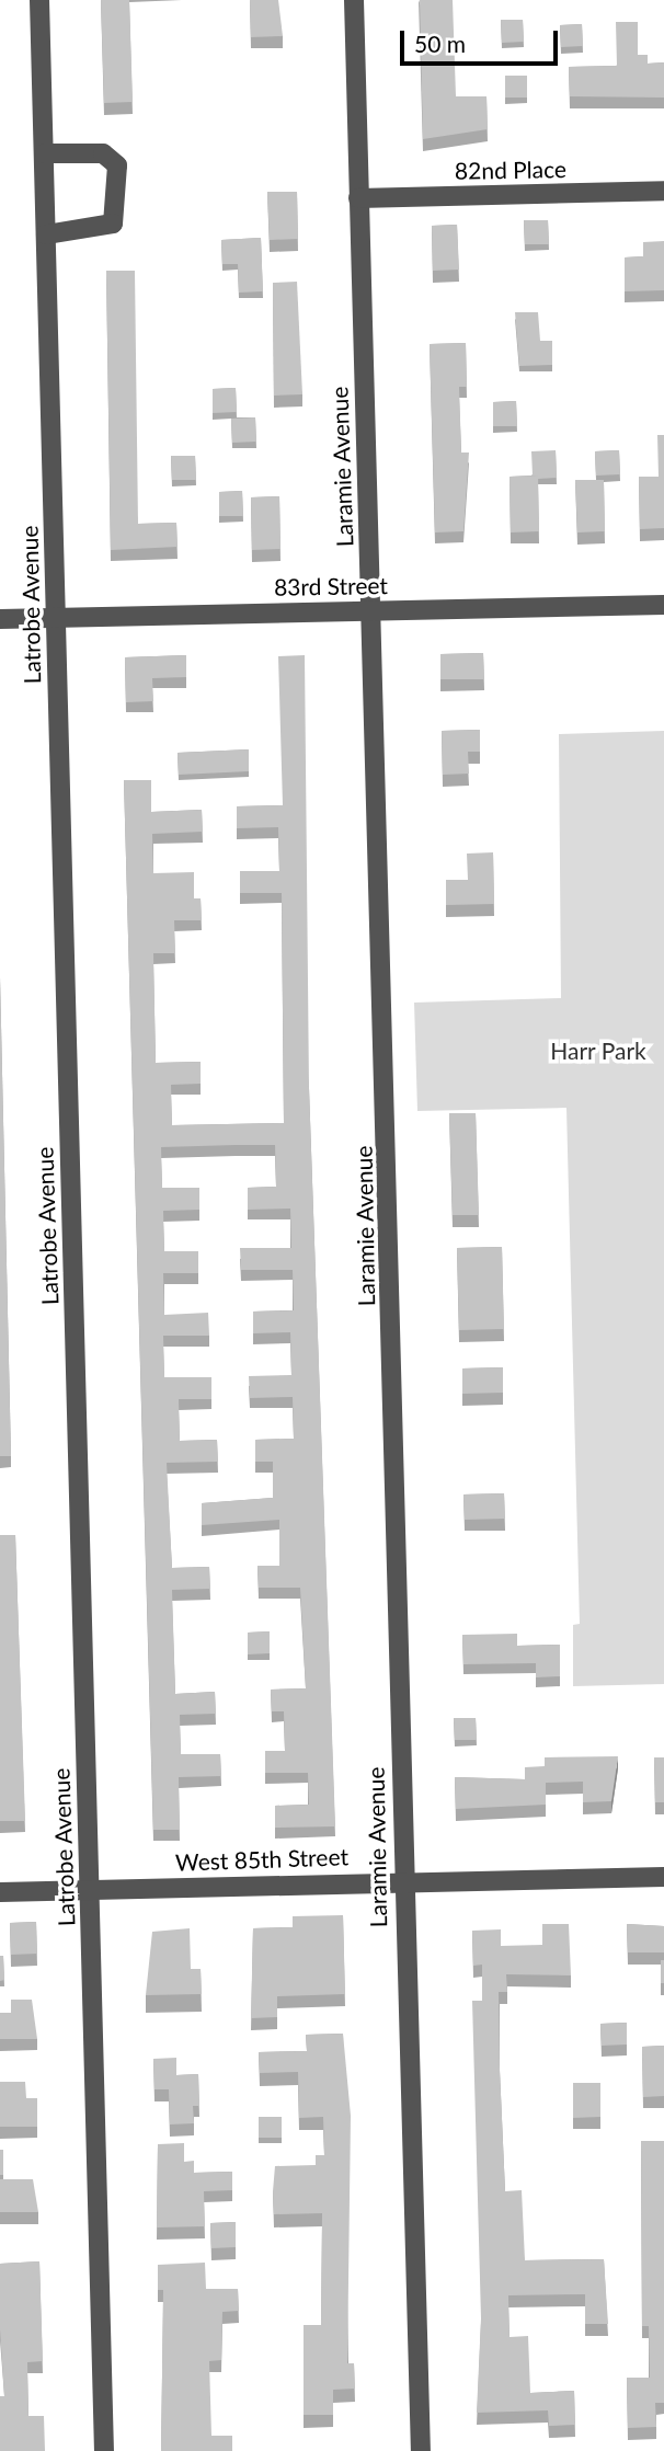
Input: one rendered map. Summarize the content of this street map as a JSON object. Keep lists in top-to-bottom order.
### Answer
{
  "streets": {
    "street": [
      "82nd Place",
      "Laramie Avenue",
      "83rd Street",
      "Latrobe Avenue",
      "West 85th Street"
    ]
  },
  "crossings": [
    ["82nd Place", "Laramie Avenue"],
    ["Laramie Avenue", "83rd Street"],
    ["Laramie Avenue", "West 85th Street"],
    ["83rd Street", "Latrobe Avenue"],
    ["Latrobe Avenue", "West 85th Street"]
  ],
  "parks": ["Harr Park"],
  "scale_bar": "50 m"
}
